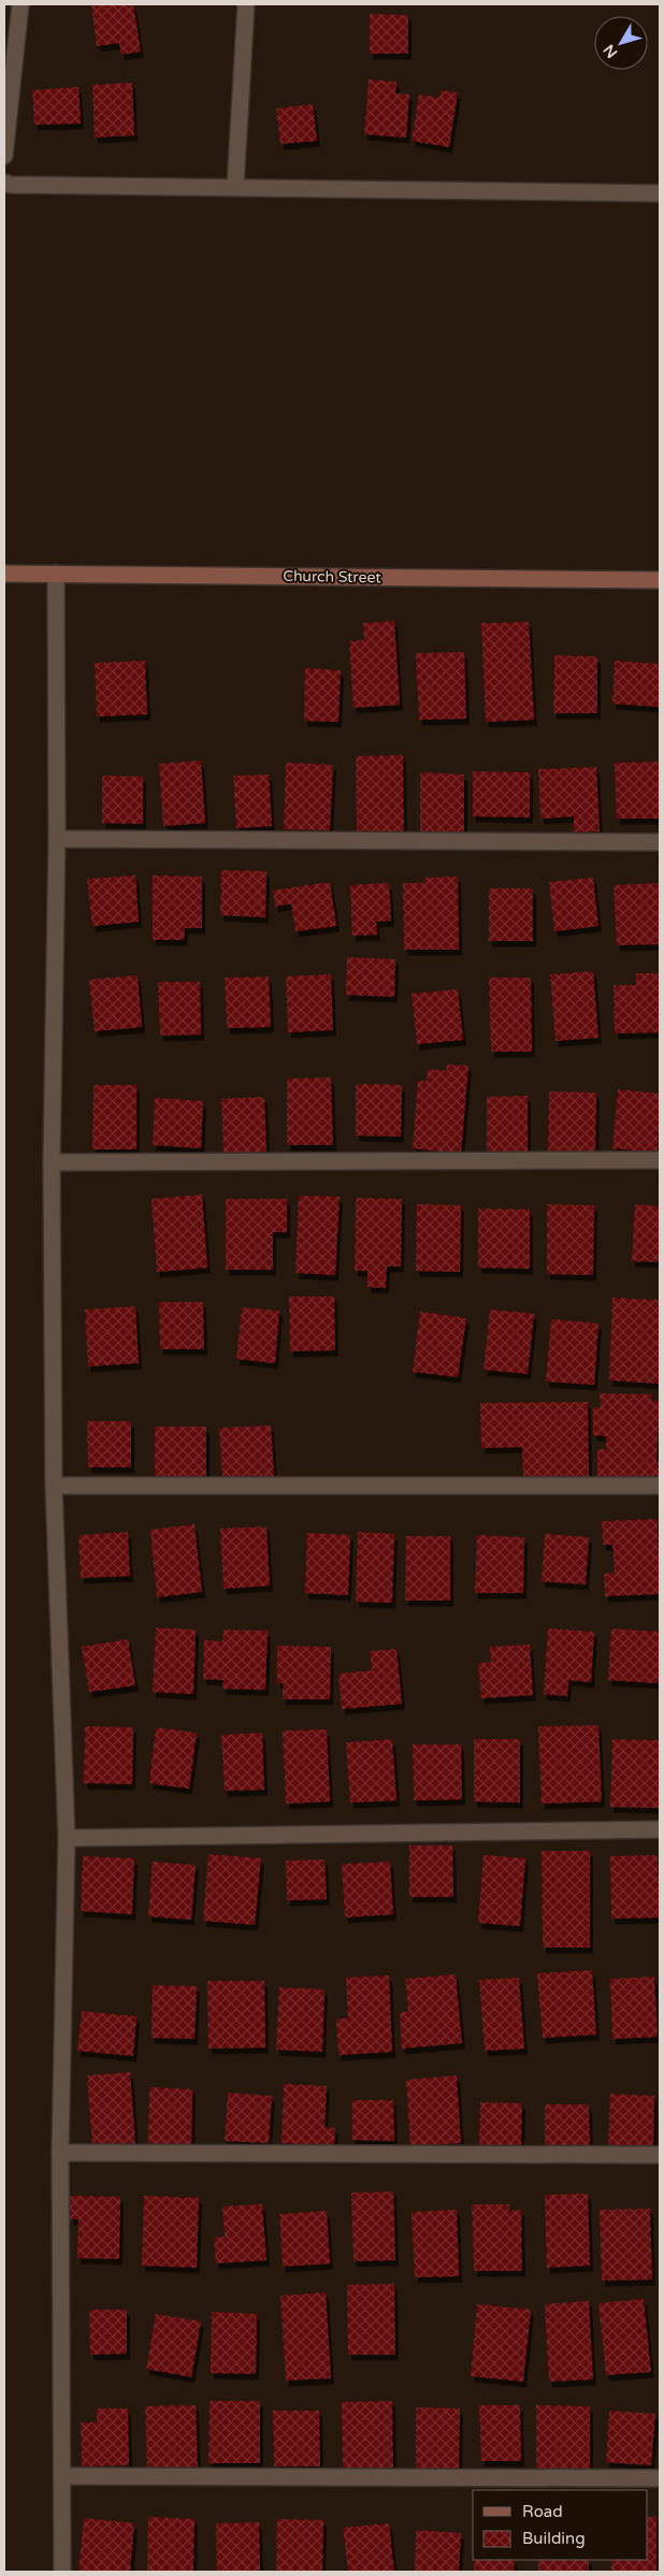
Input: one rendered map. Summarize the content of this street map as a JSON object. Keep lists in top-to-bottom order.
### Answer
{
  "streets": {
    "street": ["Church Street"]
  },
  "legend": ["Road", "Building"],
  "north": "bottom left"
}
